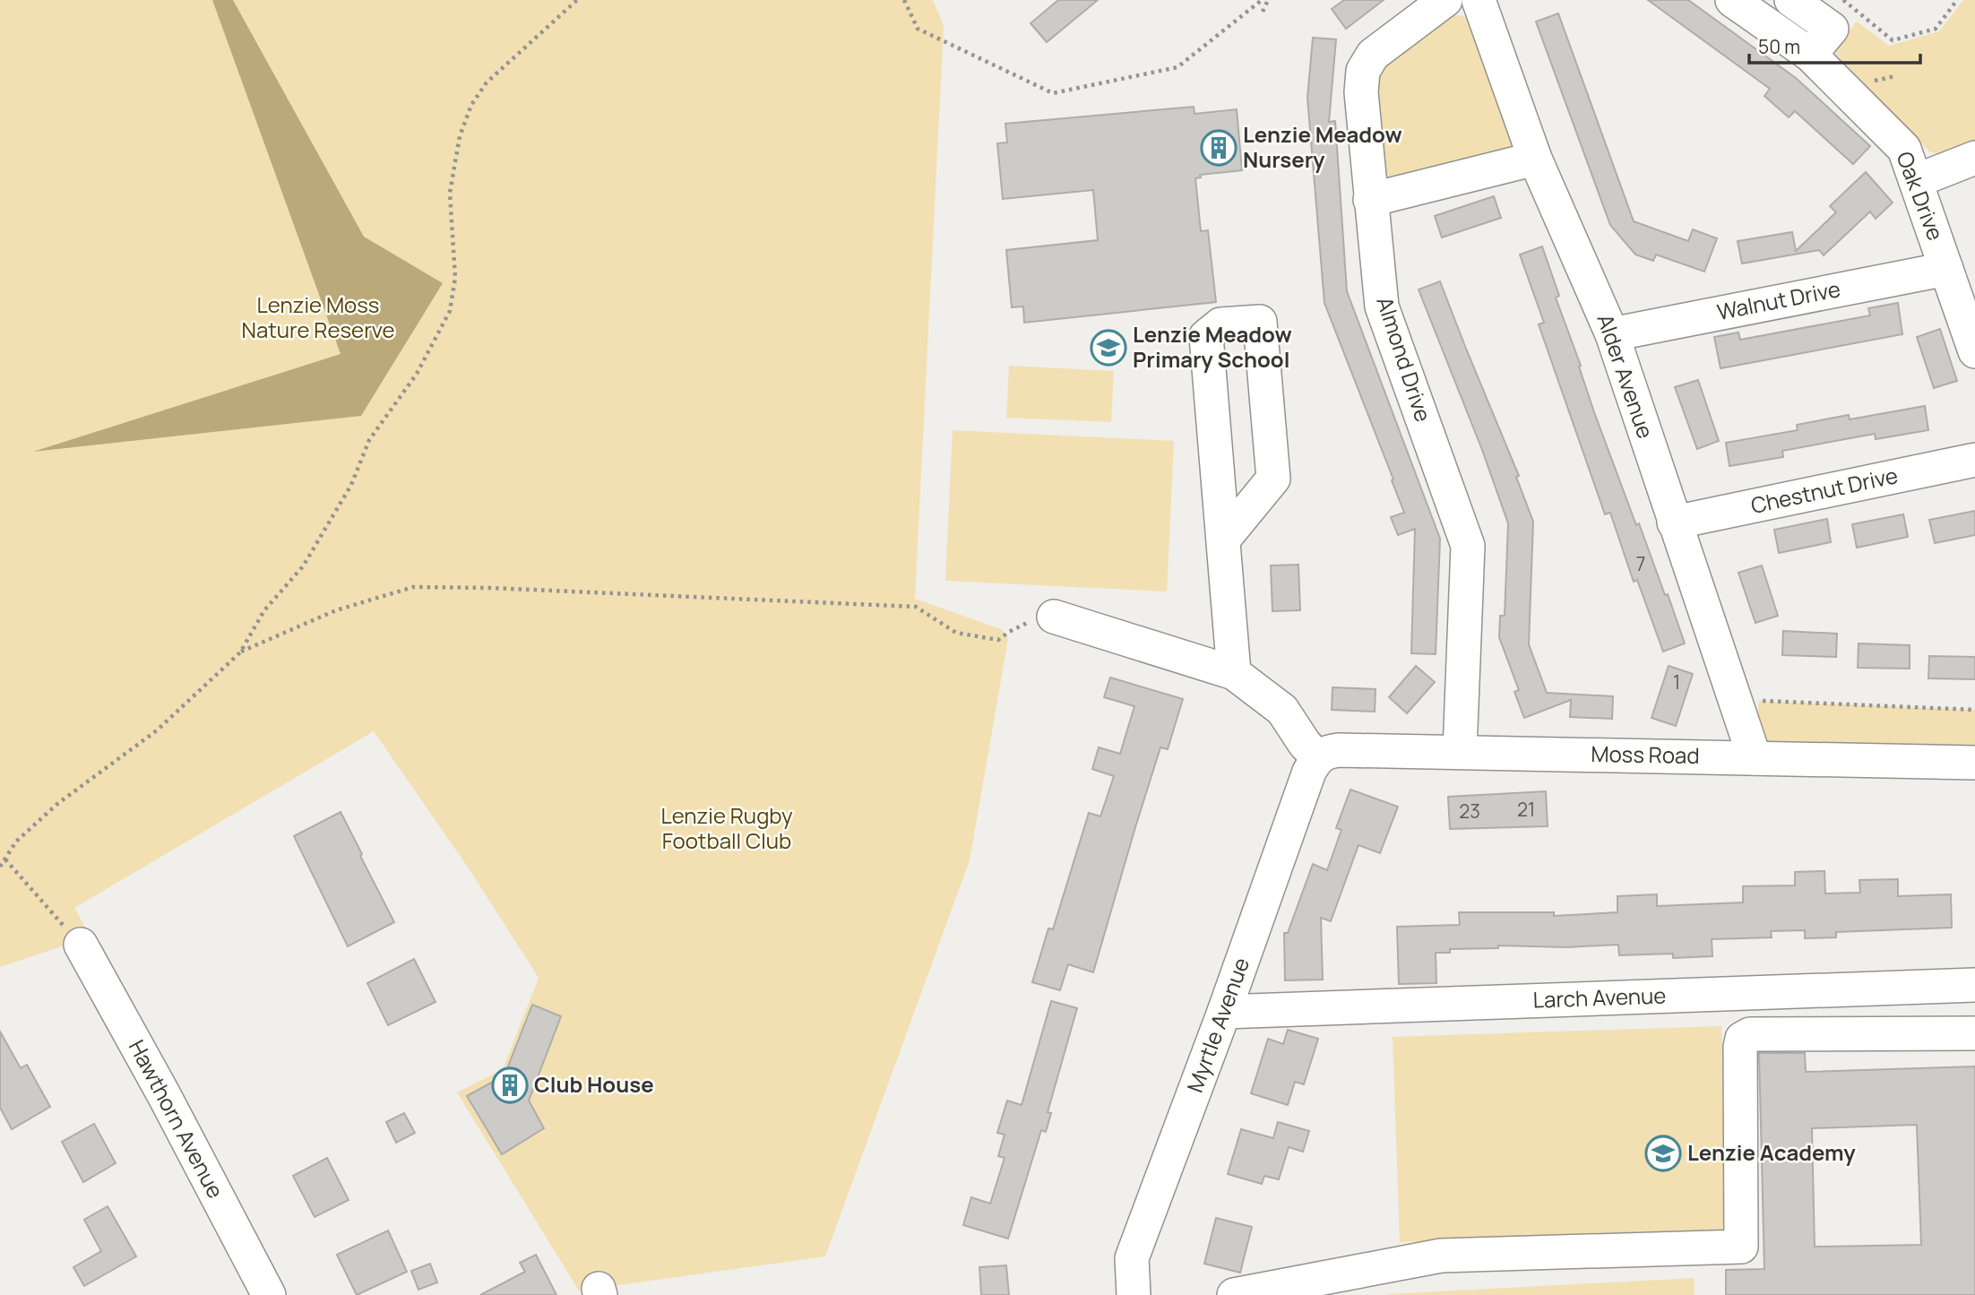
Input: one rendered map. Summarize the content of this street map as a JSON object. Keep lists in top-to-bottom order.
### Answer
{
  "streets": {
    "street": [
      "Oak Drive",
      "Walnut Drive",
      "Almond Drive",
      "Alder Avenue",
      "Chestnut Drive",
      "Moss Road",
      "Larch Avenue",
      "Myrtle Avenue",
      "Hawthorn Avenue"
    ]
  },
  "crossings": [
    ["Oak Drive", "Walnut Drive"],
    ["Walnut Drive", "Alder Avenue"],
    ["Almond Drive", "Moss Road"],
    ["Alder Avenue", "Chestnut Drive"],
    ["Alder Avenue", "Moss Road"],
    ["Moss Road", "Myrtle Avenue"],
    ["Larch Avenue", "Myrtle Avenue"]
  ],
  "parks": ["Lenzie Moss Nature Reserve", "Lenzie Rugby Football Club"],
  "places": {
    "building": ["Lenzie Meadow Nursery", "Club House"],
    "school or university": ["Lenzie Meadow Primary School", "Lenzie Academy"]
  },
  "house_numbers": [
    "7",
    "1",
    "21",
    "23"
  ],
  "scale_bar": "50 m"
}
